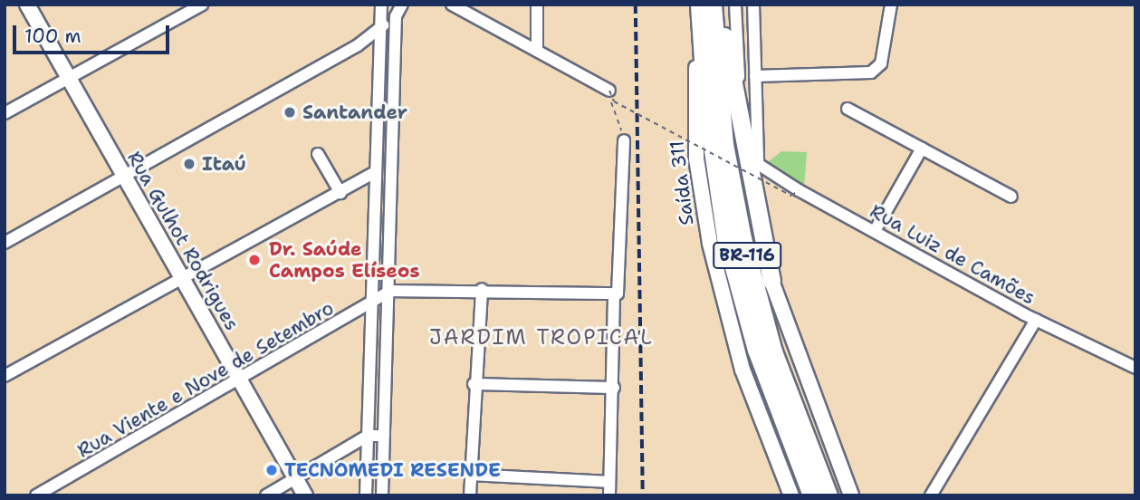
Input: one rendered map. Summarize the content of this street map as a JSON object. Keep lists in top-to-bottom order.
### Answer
{
  "streets": {
    "highway": ["BR-116"],
    "main road": ["Saída 311", "Rua Gulhot Rodrigues"],
    "street": ["Rua Luiz de Camões", "Rua Viente e Nove de Setembro"]
  },
  "crossings": [
    ["Saída 311", "BR-116"],
    ["Rua Gulhot Rodrigues", "Rua Viente e Nove de Setembro"]
  ],
  "districts": ["JARDIM TROPICAL"],
  "places": [
    "Santander",
    "Itaú",
    "Dr. Saúde Campos Elíseos",
    "TECNOMEDI RESENDE"
  ],
  "scale_bar": "100 m"
}
